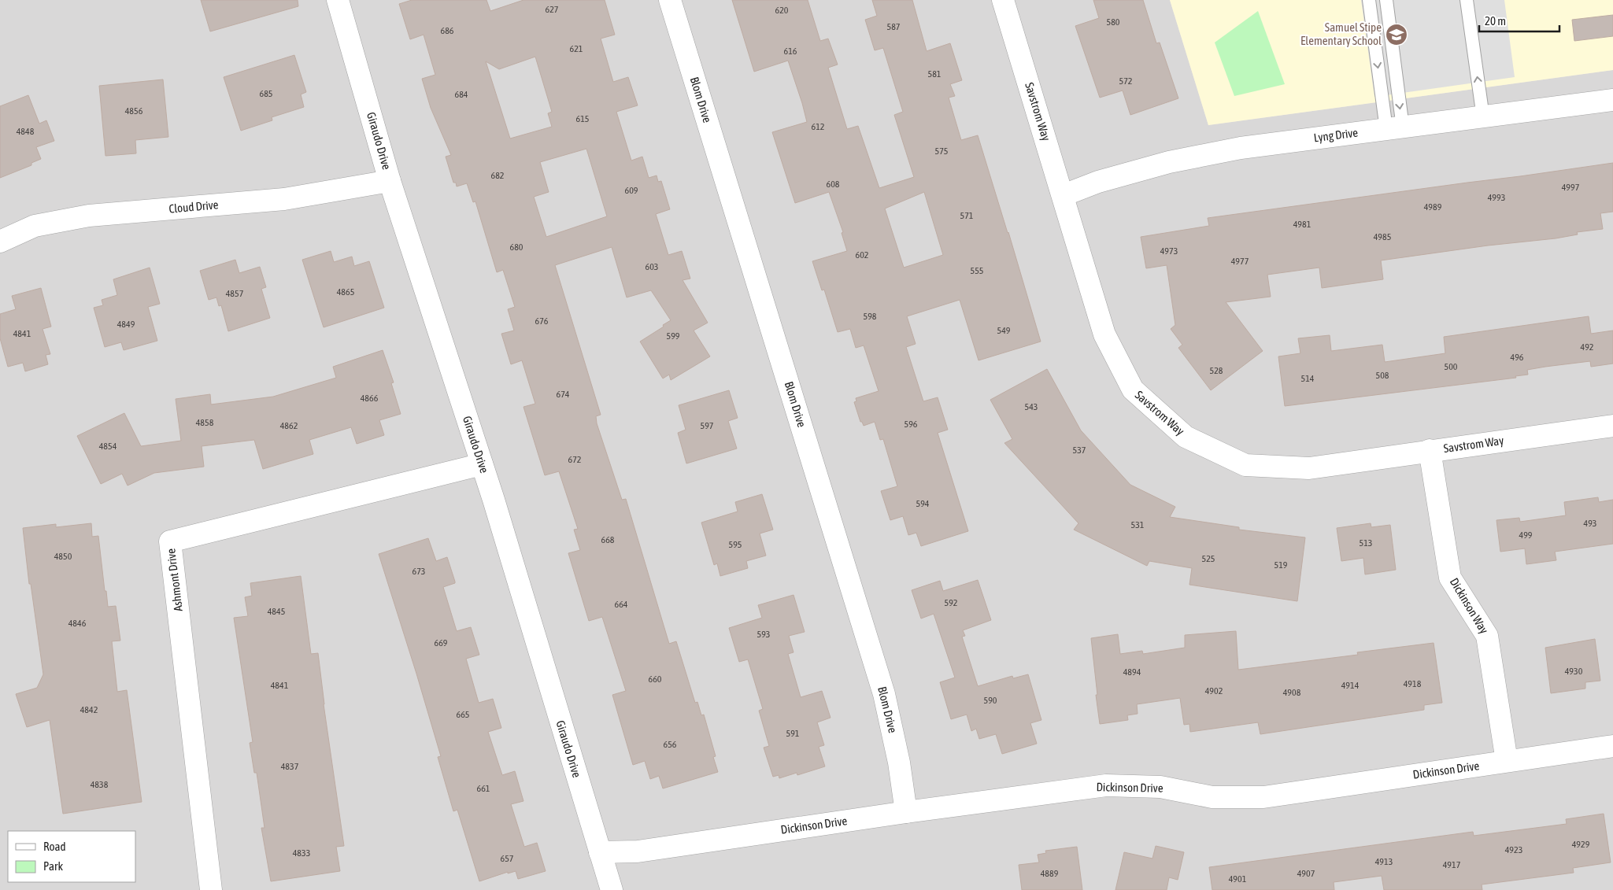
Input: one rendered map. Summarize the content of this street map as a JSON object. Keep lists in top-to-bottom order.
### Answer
{
  "streets": {
    "street": [
      "Blom Drive",
      "Savstrom Way",
      "Lyng Drive",
      "Giraudo Drive",
      "Cloud Drive",
      "Ashmont Drive",
      "Dickinson Way",
      "Dickinson Drive"
    ]
  },
  "crossings": [
    ["Blom Drive", "Dickinson Drive"],
    ["Savstrom Way", "Lyng Drive"],
    ["Savstrom Way", "Dickinson Way"],
    ["Giraudo Drive", "Cloud Drive"],
    ["Giraudo Drive", "Ashmont Drive"],
    ["Giraudo Drive", "Dickinson Drive"],
    ["Dickinson Way", "Dickinson Drive"]
  ],
  "places": {
    "school or university": ["Samuel Stipe Elementary School"]
  },
  "house_numbers": [
    "627",
    "620",
    "580",
    "587",
    "686",
    "621",
    "616",
    "581",
    "572",
    "685",
    "684",
    "4856",
    "615",
    "612",
    "4848",
    "575",
    "682",
    "608",
    "4997",
    "609",
    "4993",
    "4989",
    "571",
    "4981",
    "4985",
    "680",
    "4973",
    "602",
    "4977",
    "603",
    "555",
    "4865",
    "4857",
    "598",
    "676",
    "4849",
    "549",
    "4841",
    "599",
    "492",
    "496",
    "500",
    "528",
    "508",
    "514",
    "674",
    "4866",
    "543",
    "4858",
    "596",
    "4862",
    "597",
    "4854",
    "537",
    "672",
    "594",
    "493",
    "531",
    "499",
    "668",
    "513",
    "595",
    "4850",
    "525",
    "519",
    "673",
    "592",
    "664",
    "4845",
    "4846",
    "593",
    "669",
    "4930",
    "4894",
    "660",
    "4918",
    "4841",
    "4914",
    "4902",
    "4908",
    "590",
    "4842",
    "665",
    "591",
    "656",
    "4837",
    "4838",
    "661",
    "4929",
    "4923",
    "4833",
    "657",
    "4913",
    "4917",
    "4889",
    "4907",
    "4901"
  ],
  "legend": ["Road", "Park"],
  "scale_bar": "20 m"
}
